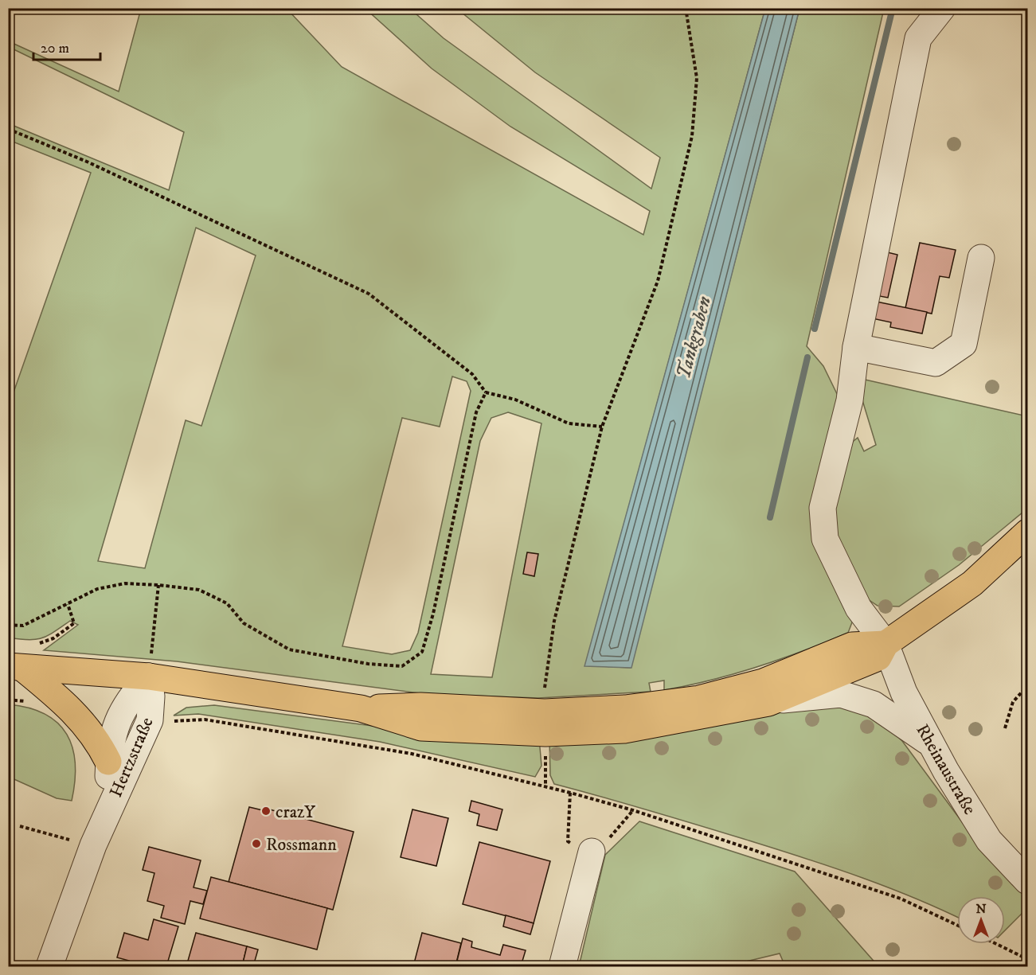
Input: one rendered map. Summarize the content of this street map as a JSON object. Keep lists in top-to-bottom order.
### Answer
{
  "streets": {
    "street": ["Hertzstraße", "Rheinaustraße"]
  },
  "water": ["Tankgraben"],
  "places": ["crazY", "Rossmann"],
  "scale_bar": "20 m",
  "north": "top"
}
